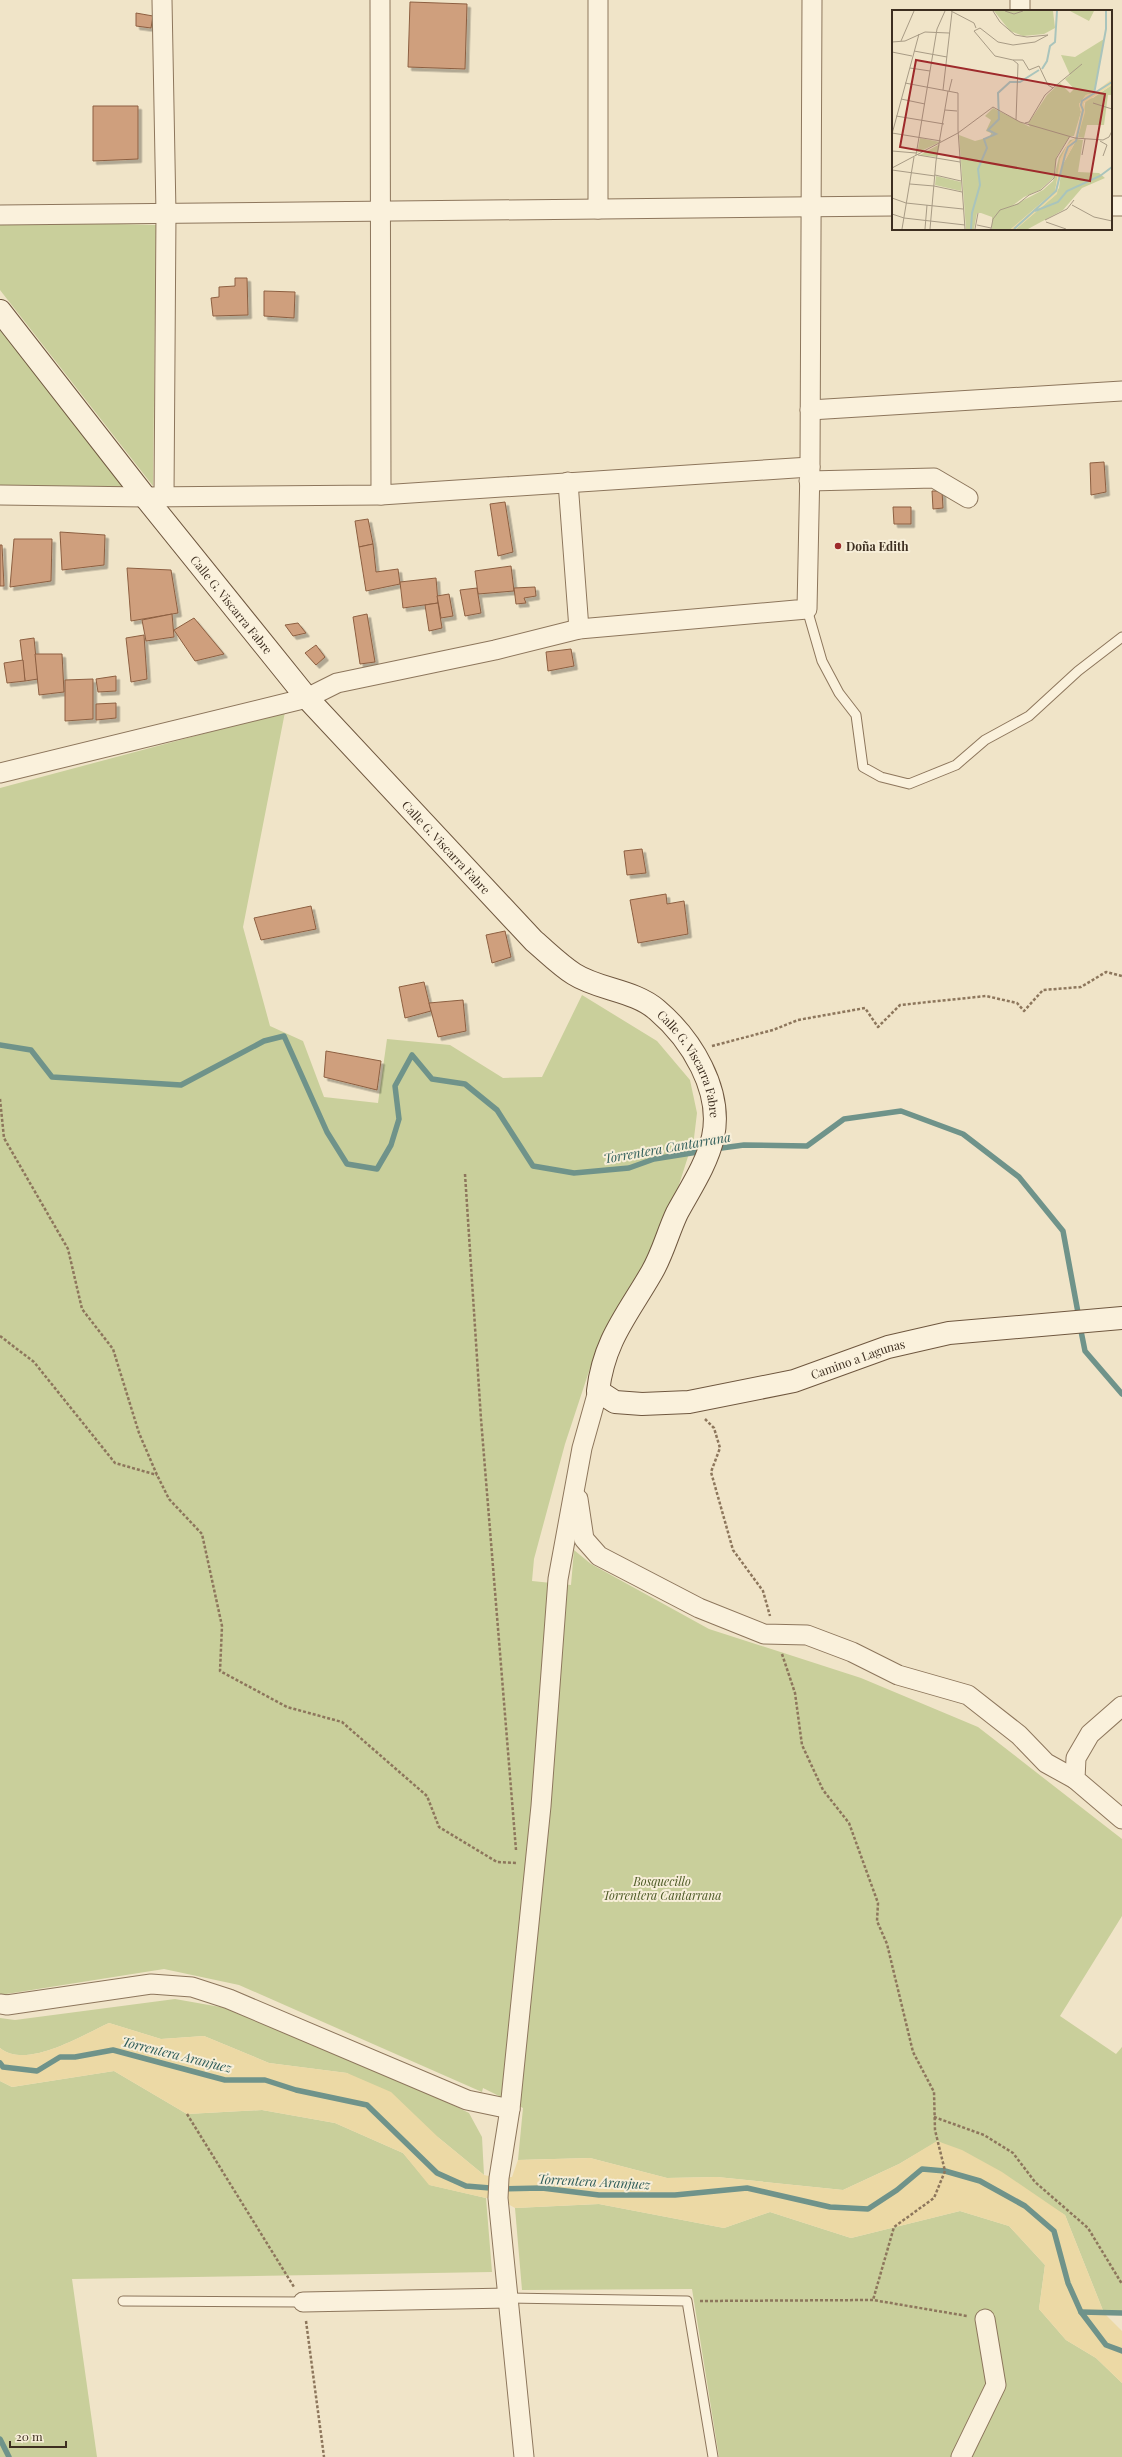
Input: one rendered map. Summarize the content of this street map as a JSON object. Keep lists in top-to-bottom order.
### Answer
{
  "streets": {
    "street": ["Calle G. Viscarra Fabre", "Camino a Lagunas"]
  },
  "crossings": [
    ["Calle G. Viscarra Fabre", "Camino a Lagunas"]
  ],
  "water": ["Torrentera Cantarrana", "Torrentera Aranjuez"],
  "parks": ["Bosquecillo Torrentera Cantarrana"],
  "places": ["Doña Edith"],
  "scale_bar": "20 m"
}
